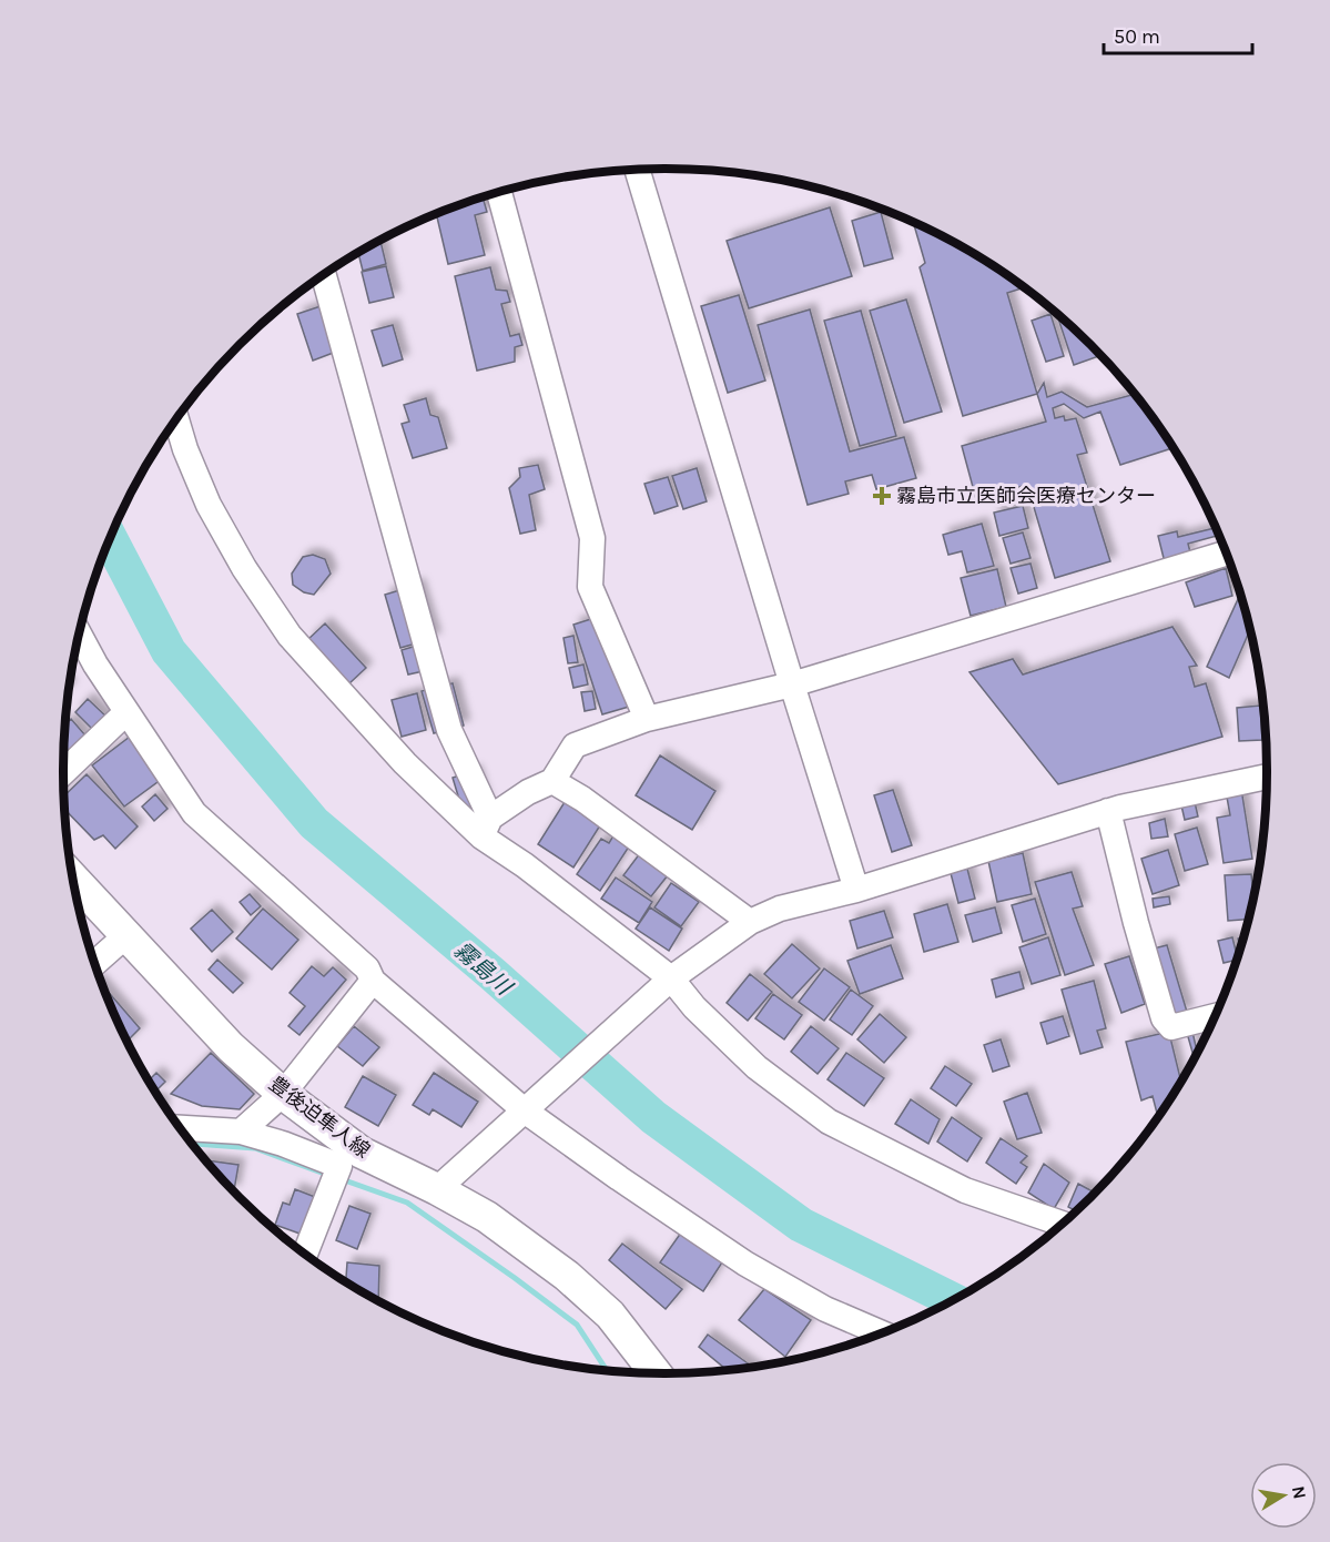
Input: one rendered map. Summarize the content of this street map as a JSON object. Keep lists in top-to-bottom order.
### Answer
{
  "streets": {
    "main road": ["豊後迫隼人線"]
  },
  "water": ["霧島川"],
  "places": {
    "health": ["霧島市立医師会医療センター"]
  },
  "scale_bar": "50 m",
  "north": "right"
}
